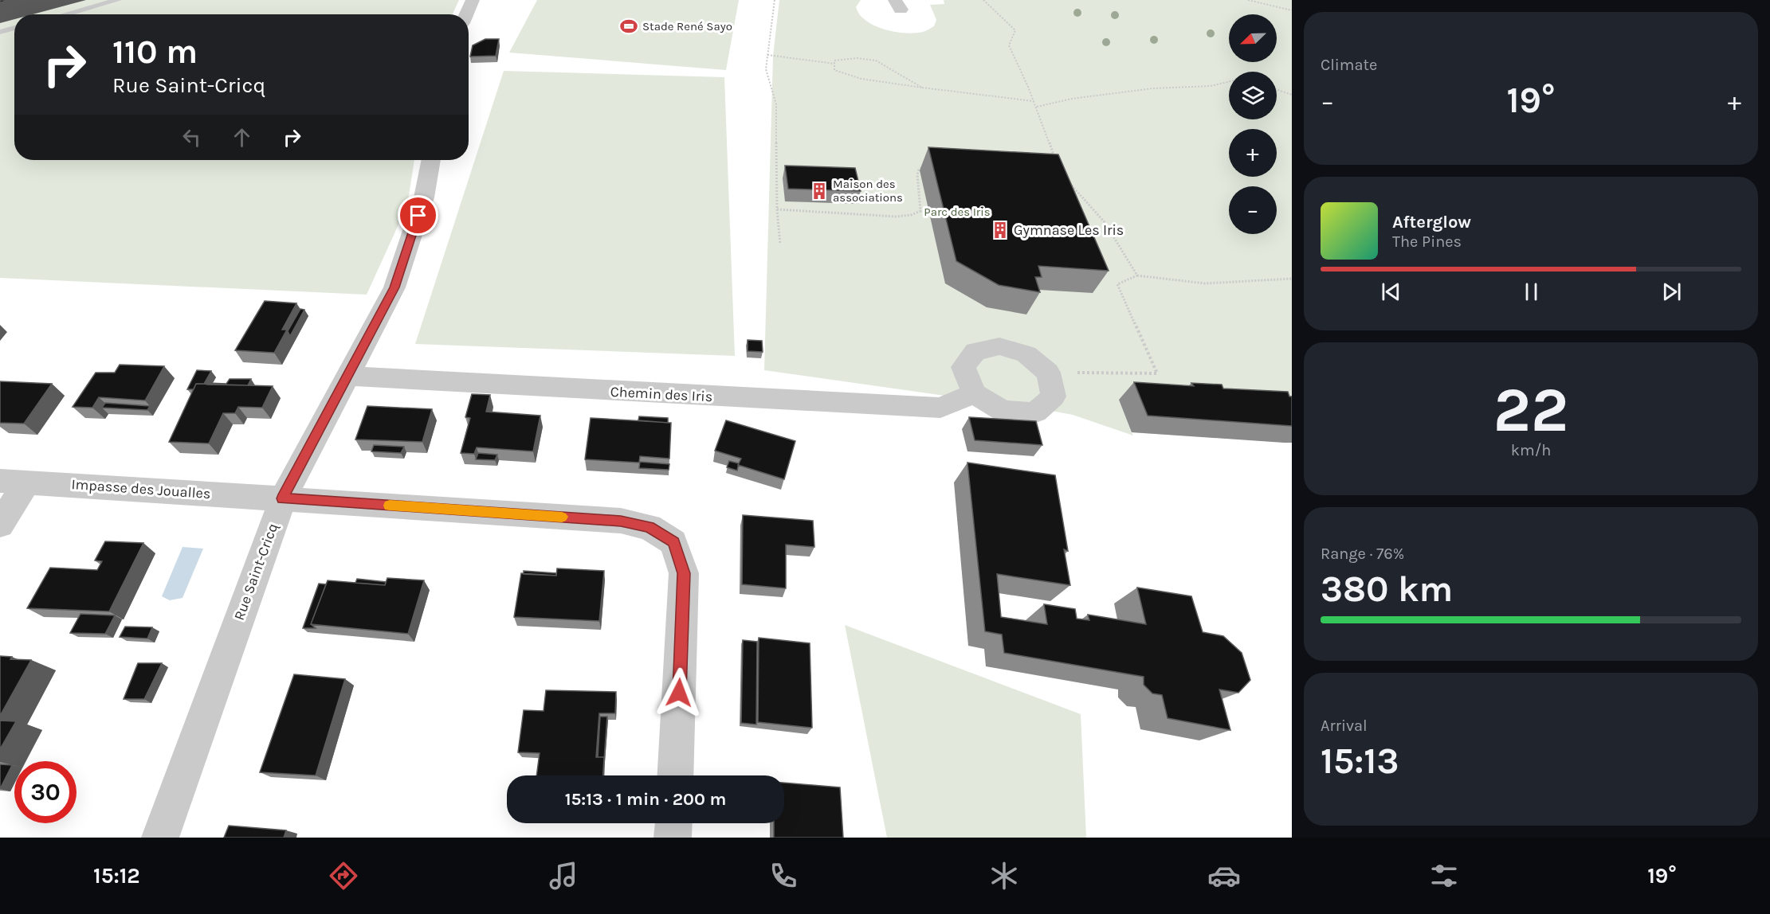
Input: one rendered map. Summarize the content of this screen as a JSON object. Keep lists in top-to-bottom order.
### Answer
{
  "streets": {
    "street": ["Chemin des Iris", "Impasse des Joualles", "Rue Saint-Cricq"]
  },
  "crossings": [
    ["Chemin des Iris", "Rue Saint-Cricq"],
    ["Impasse des Joualles", "Rue Saint-Cricq"]
  ],
  "parks": ["Parc des Iris"],
  "places": {
    "sports": ["Stade René Sayo"],
    "building": ["Maison des associations", "Gymnase Les Iris"]
  },
  "north": "bottom left",
  "page": {
    "tile": [
      "Climate",
      ["22", "km/h"],
      ["Range · 76%", "380 km"],
      ["Arrival", "15:13"]
    ],
    "map_buttons": ["+", "−"],
    "turn": ["110 m", "Rue Saint-Cricq"],
    "heat": ["−", "19°", "+"],
    "song": ["Afterglow", "The Pines"],
    "limit": "30",
    "trip": "15:13 · 1 min · 200 m",
    "tabs": ["15:12", "19°"]
  }
}
